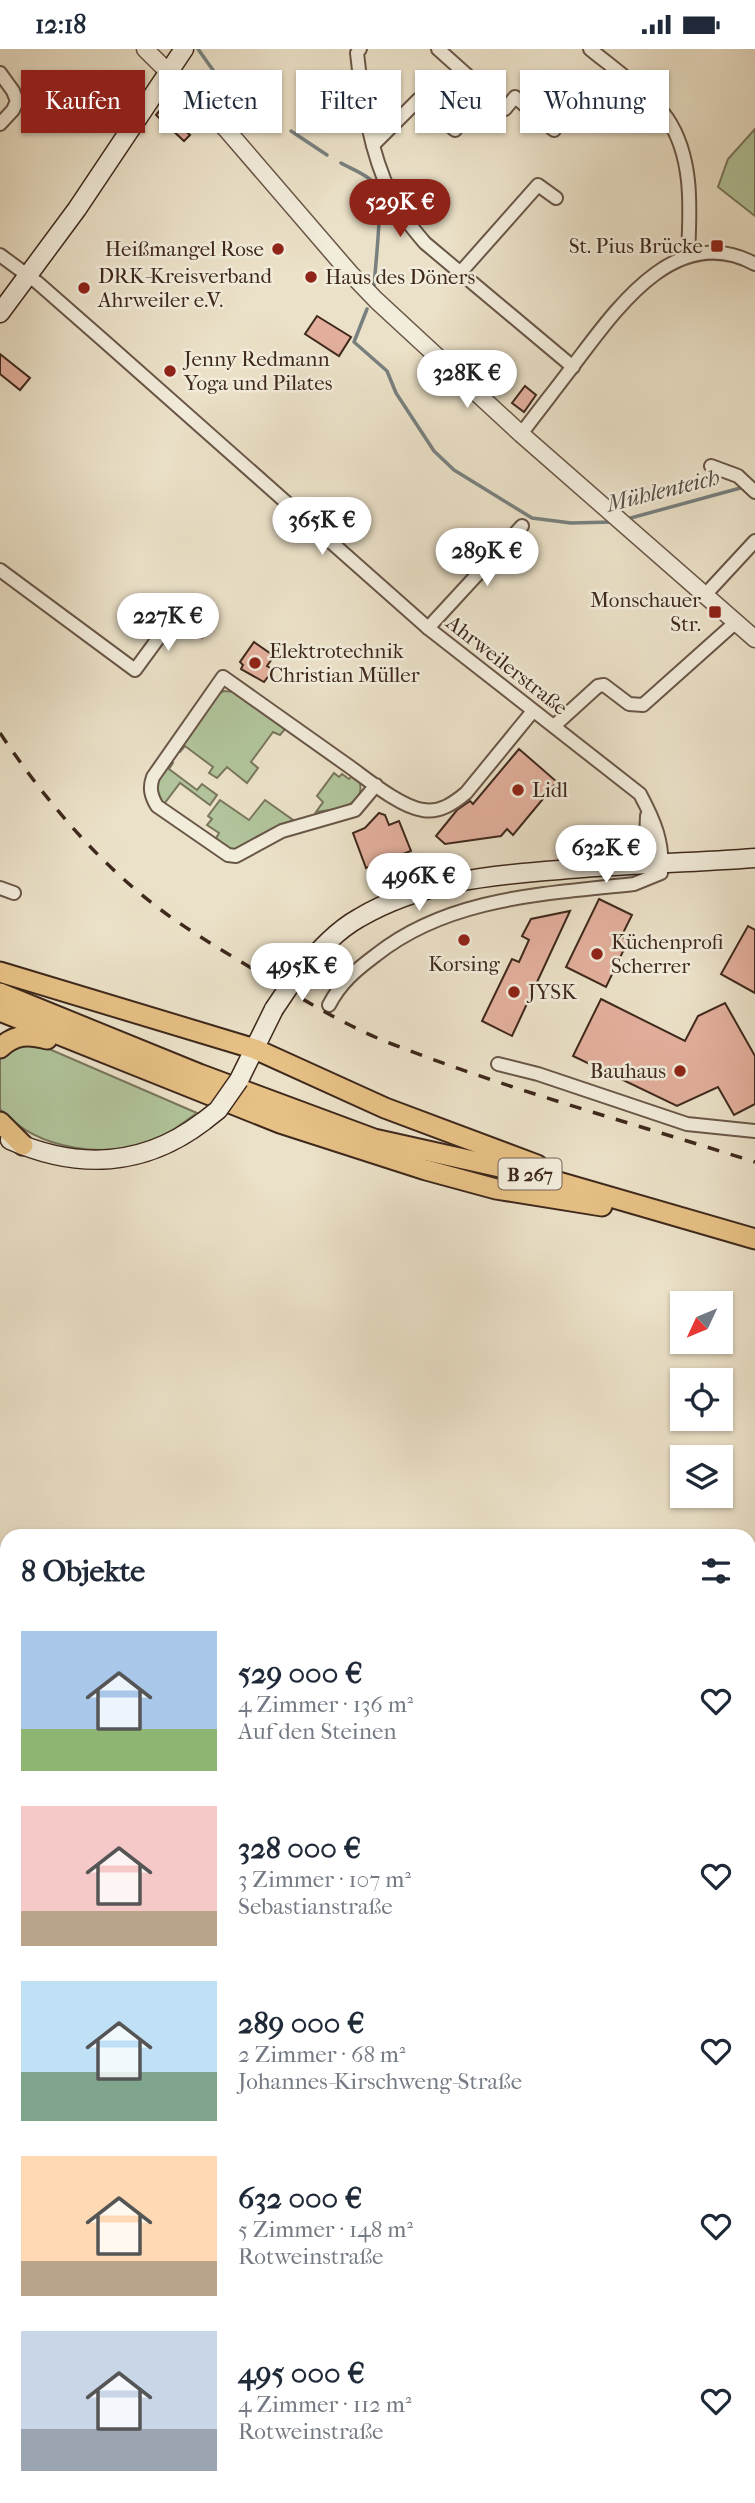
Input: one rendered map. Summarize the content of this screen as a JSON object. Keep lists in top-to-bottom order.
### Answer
{
  "streets": {
    "main road": ["B 267"],
    "street": ["Ahrweilerstraße"]
  },
  "water": ["Mühlenteich"],
  "places": {
    "transit": ["St. Pius Brücke", "Monschauer Str."],
    "other": [
      "Heißmangel Rose",
      "Haus des Döners",
      "DRK-Kreisverband Ahrweiler e.V.",
      "Jenny Redmann Yoga und Pilates",
      "Elektrotechnik Christian Müller",
      "Lidl",
      "Korsing",
      "Küchenprofi Scherrer",
      "JYSK",
      "Bauhaus"
    ]
  },
  "north": "bottom left",
  "page": {
    "status": "12:18",
    "chip": [
      "Kaufen",
      "Mieten",
      "Filter",
      "Neu",
      "Wohnung"
    ],
    "price": [
      "529K €",
      "328K €",
      "365K €",
      "289K €",
      "227K €",
      "632K €",
      "496K €",
      "495K €"
    ],
    "heading": "8 Objekte",
    "list": [
      {
        "name": "529 000 €",
        "note": "4 Zimmer · 136 m² · Auf den Steinen"
      },
      {
        "name": "328 000 €",
        "note": "3 Zimmer · 107 m² · Sebastianstraße"
      },
      {
        "name": "289 000 €",
        "note": "2 Zimmer · 68 m² · Johannes-Kirschweng-Straße"
      },
      {
        "name": "632 000 €",
        "note": "5 Zimmer · 148 m² · Rotweinstraße"
      },
      {
        "name": "495 000 €",
        "note": "4 Zimmer · 112 m² · Rotweinstraße"
      }
    ]
  }
}
